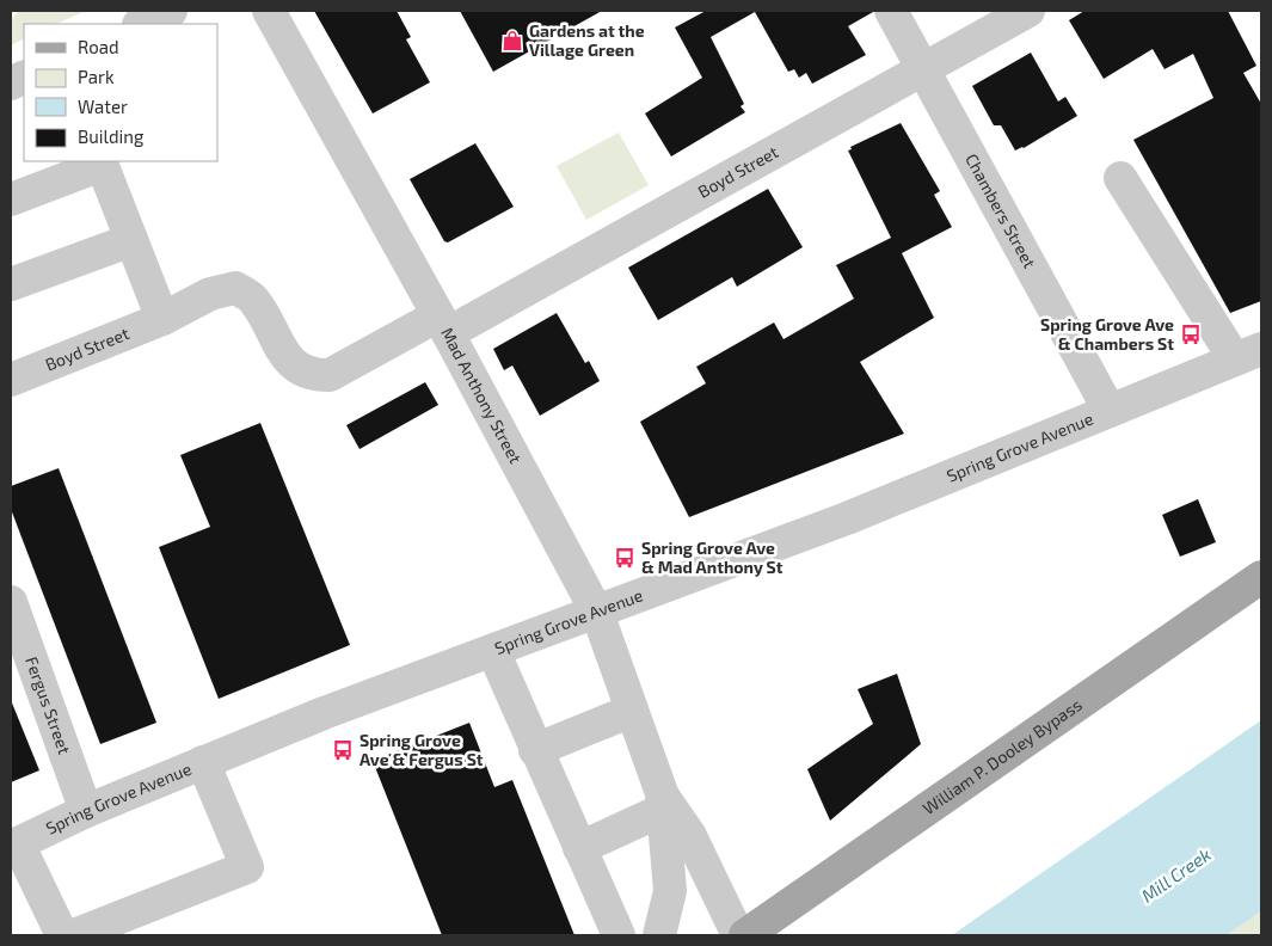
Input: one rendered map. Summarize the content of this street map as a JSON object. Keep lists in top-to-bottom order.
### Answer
{
  "streets": {
    "main road": ["William P. Dooley Bypass"],
    "street": [
      "Boyd Street",
      "Chambers Street",
      "Mad Anthony Street",
      "Spring Grove Avenue",
      "Fergus Street"
    ]
  },
  "crossings": [
    ["Boyd Street", "Chambers Street"],
    ["Boyd Street", "Mad Anthony Street"],
    ["Chambers Street", "Spring Grove Avenue"],
    ["Mad Anthony Street", "Spring Grove Avenue"],
    ["Spring Grove Avenue", "Fergus Street"]
  ],
  "water": ["Mill Creek"],
  "places": {
    "shop": ["Gardens at the Village Green"],
    "bus stop": ["Spring Grove Ave & Chambers St", "Spring Grove Ave & Mad Anthony St", "Spring Grove Ave & Fergus St"]
  },
  "legend": [
    "Road",
    "Park",
    "Water",
    "Building"
  ]
}
